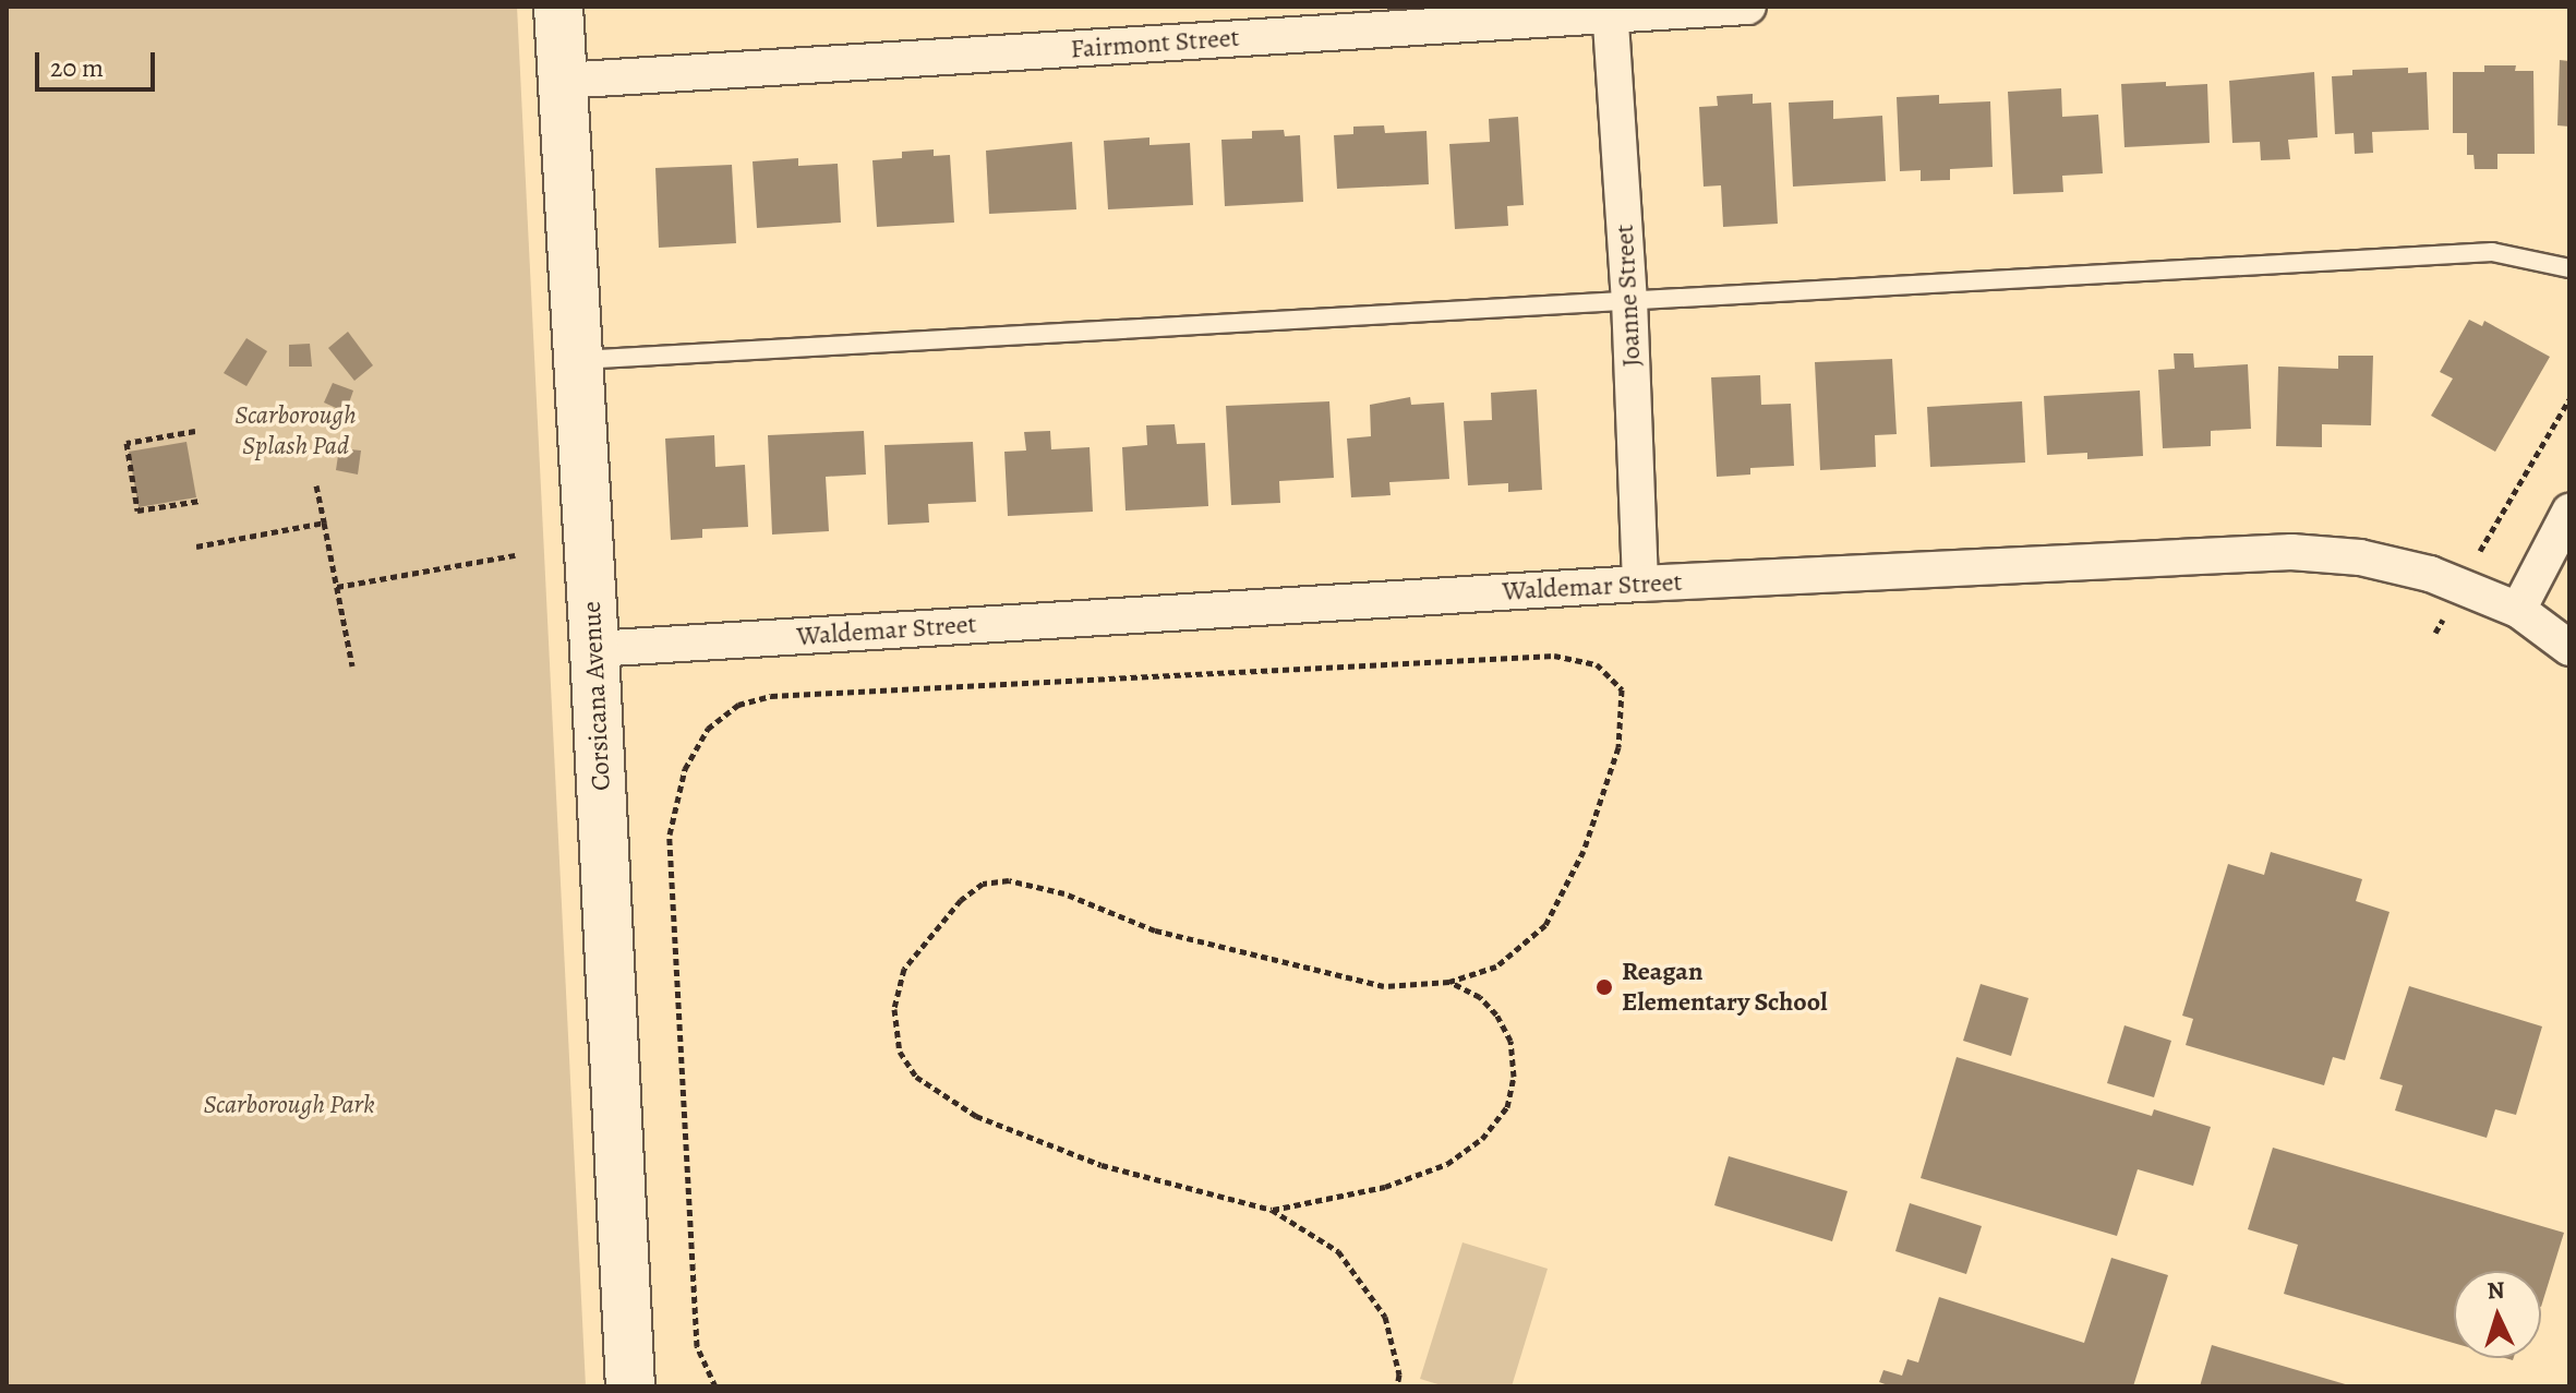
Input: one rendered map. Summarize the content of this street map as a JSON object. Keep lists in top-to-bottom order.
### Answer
{
  "streets": {
    "street": [
      "Fairmont Street",
      "Joanne Street",
      "Waldemar Street",
      "Corsicana Avenue"
    ]
  },
  "crossings": [
    ["Fairmont Street", "Joanne Street"],
    ["Fairmont Street", "Corsicana Avenue"],
    ["Joanne Street", "Waldemar Street"],
    ["Waldemar Street", "Corsicana Avenue"]
  ],
  "parks": ["Scarborough Splash Pad", "Scarborough Park"],
  "places": ["Reagan Elementary School"],
  "scale_bar": "20 m",
  "north": "top"
}
